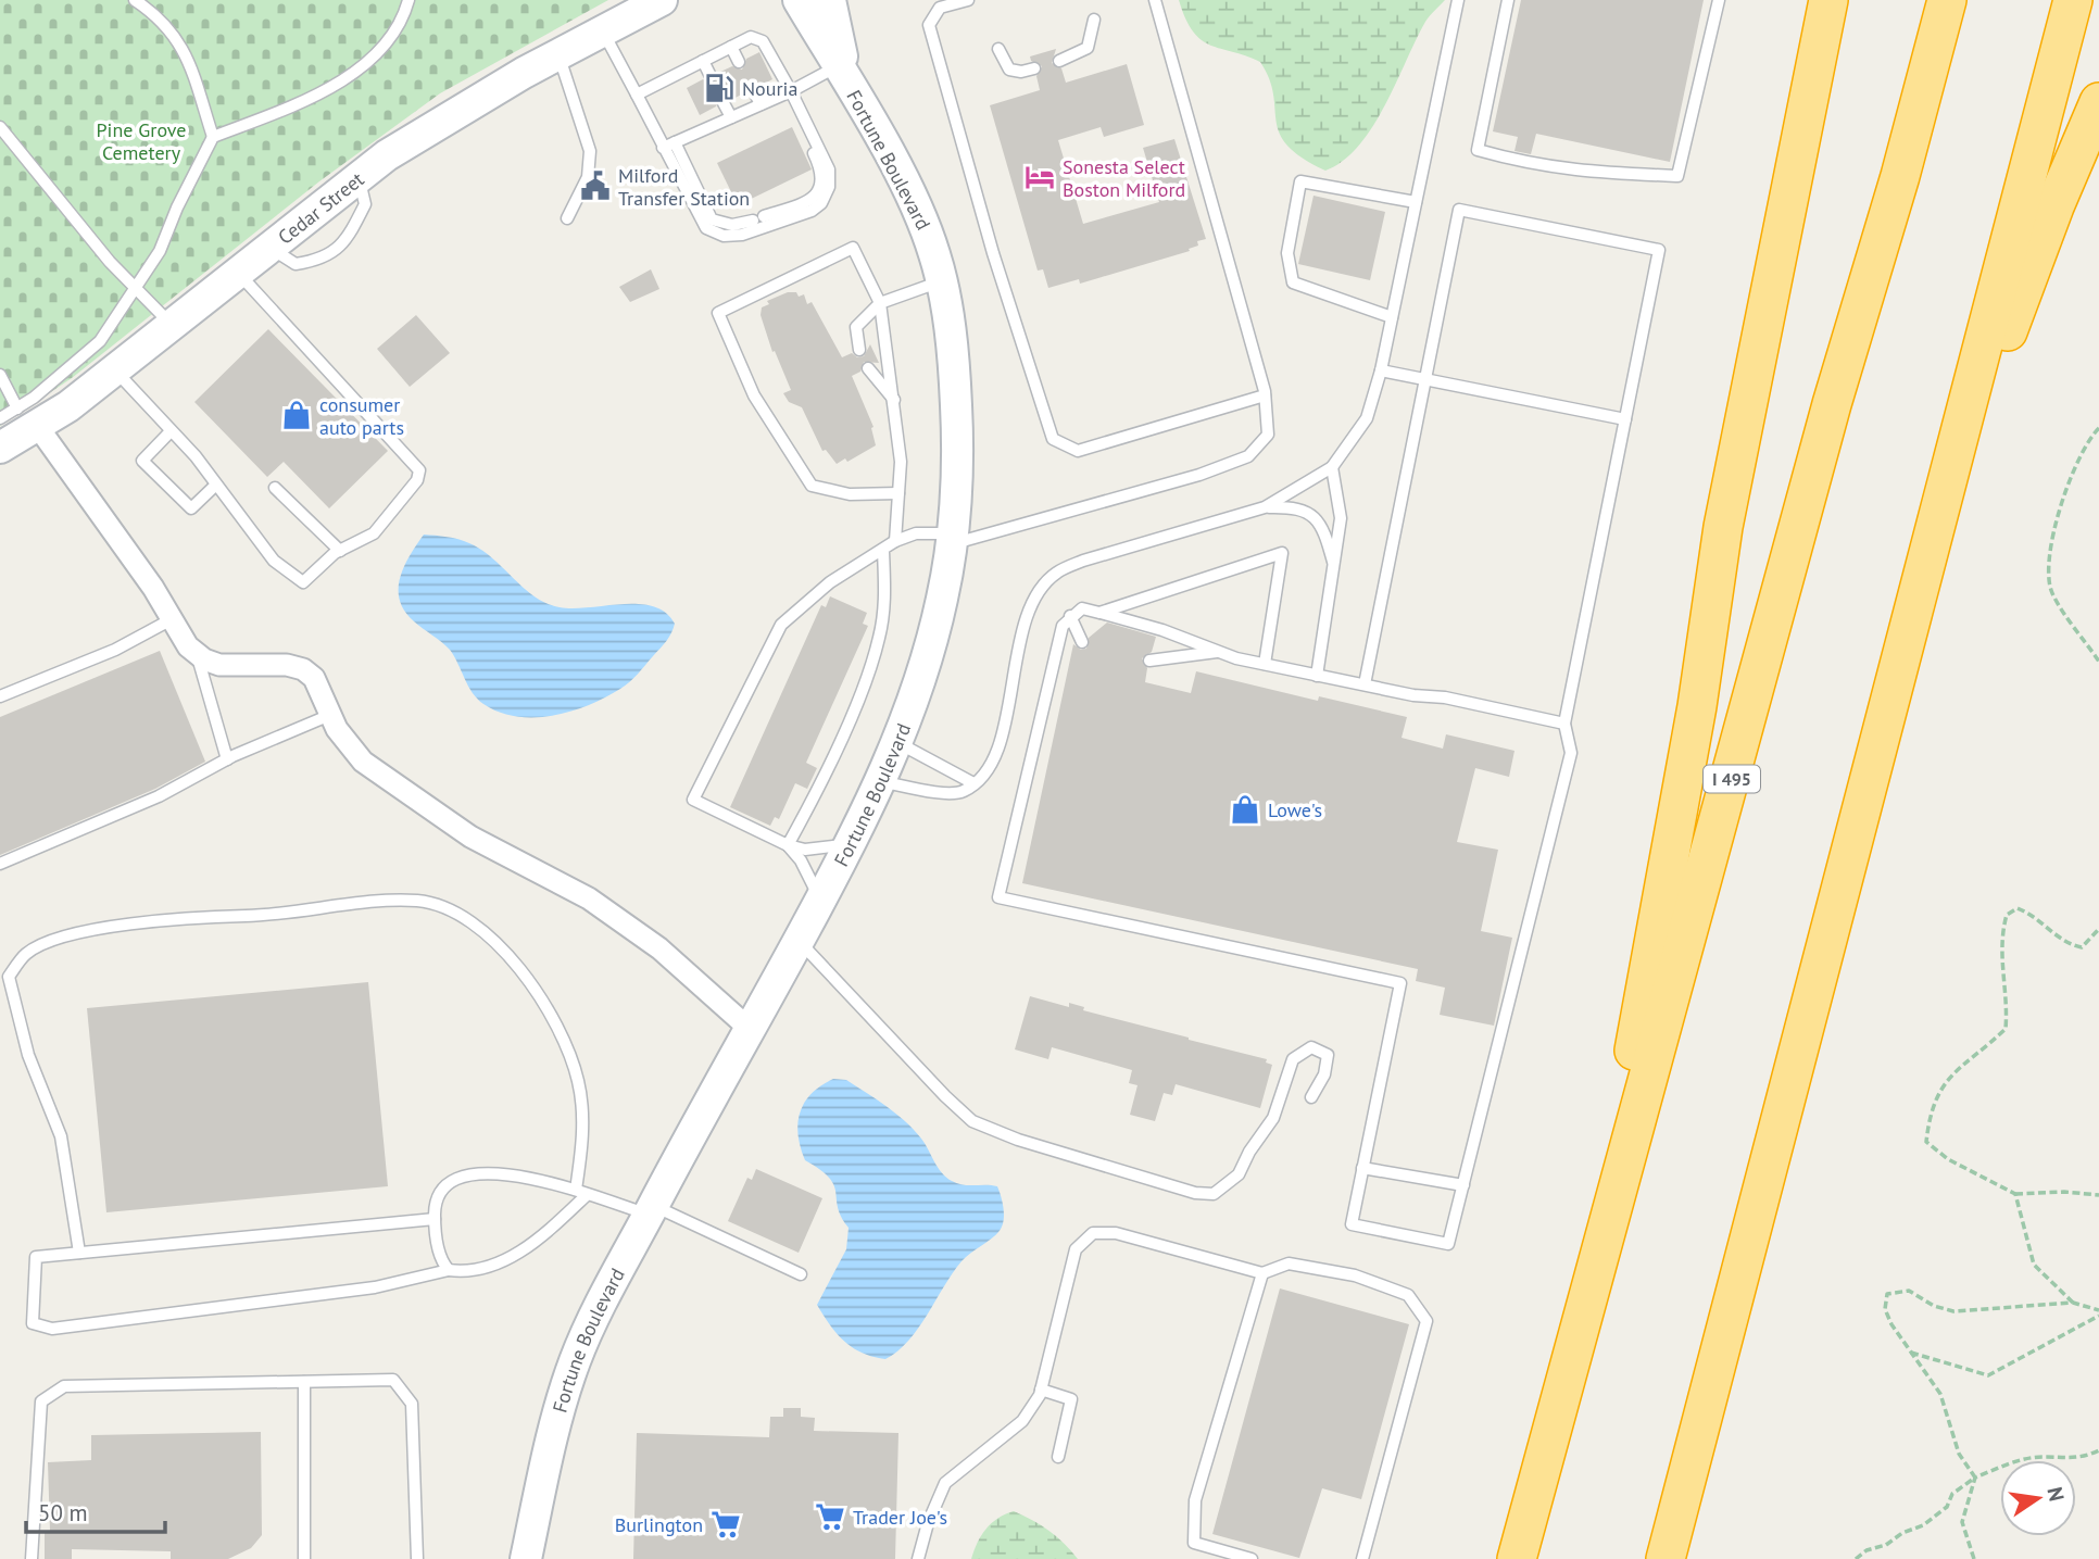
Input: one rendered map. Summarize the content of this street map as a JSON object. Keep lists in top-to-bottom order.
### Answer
{
  "streets": {
    "highway": ["I 495"],
    "main road": ["Fortune Boulevard", "Cedar Street"]
  },
  "parks": ["Pine Grove Cemetery"],
  "places": {
    "fuel station": ["Nouria"],
    "hotel": ["Sonesta Select Boston Milford"],
    "public building": ["Milford Transfer Station"],
    "shop": ["consumer auto parts", "Lowe's"],
    "supermarket": ["Trader Joe's", "Burlington"]
  },
  "scale_bar": "50 m",
  "north": "right"
}
